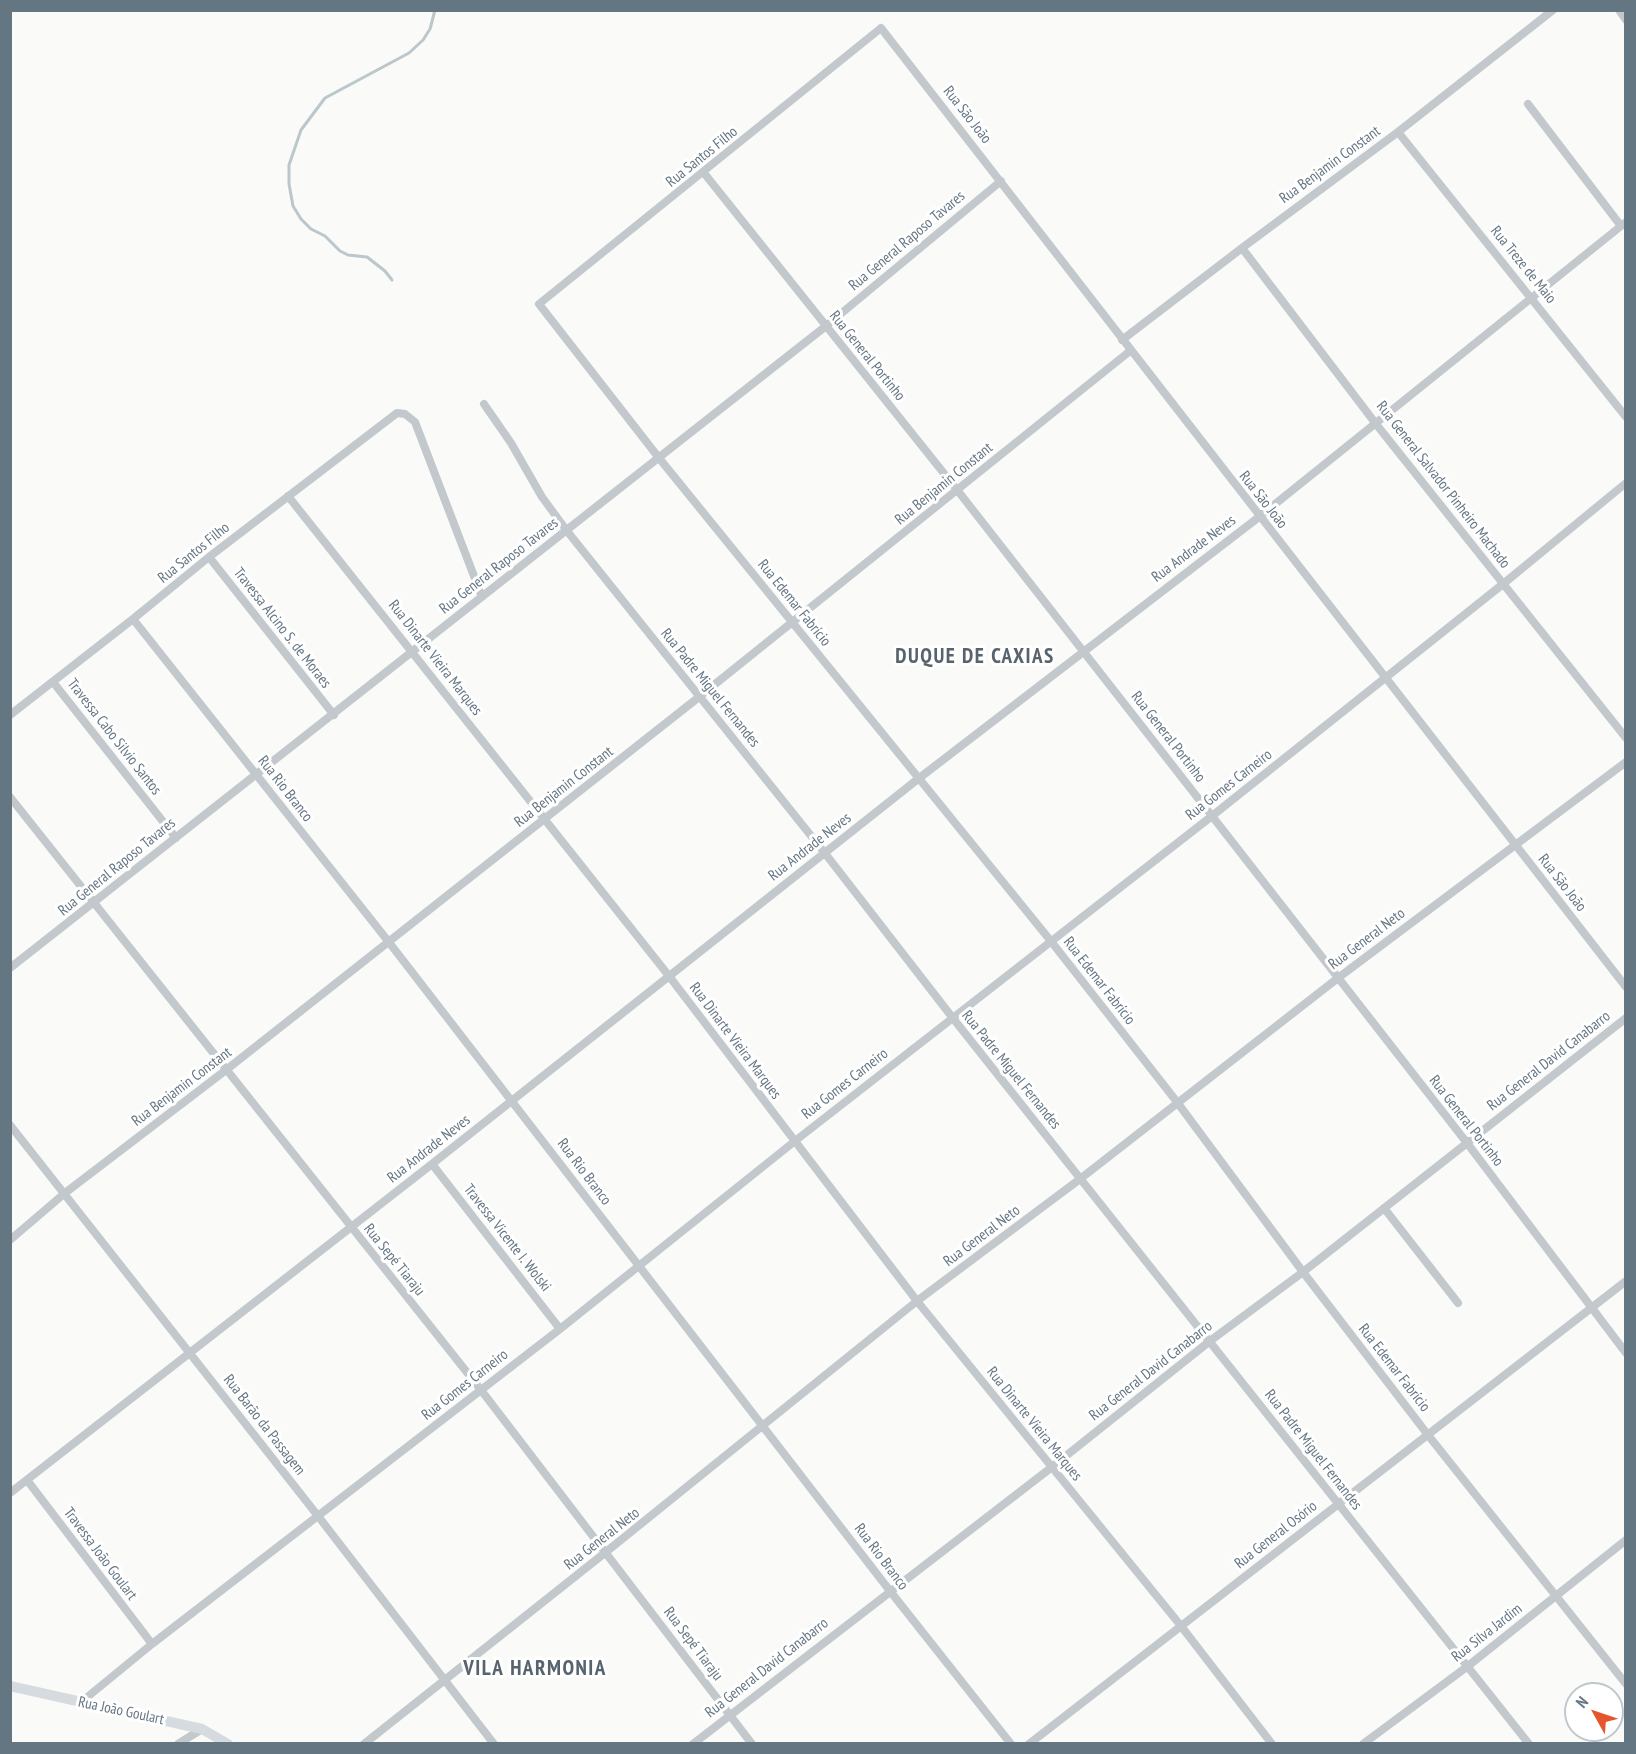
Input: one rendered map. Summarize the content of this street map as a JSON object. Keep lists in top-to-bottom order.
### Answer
{
  "streets": {
    "street": [
      "Rua São João",
      "Rua Santos Filho",
      "Rua Benjamin Constant",
      "Rua General Raposo Tavares",
      "Rua Treze de Maio",
      "Rua General Portinho",
      "Rua General Salvador Pinheiro Machado",
      "Rua Andrade Neves",
      "Rua Edemar Fabrício",
      "Travessa Alcino S. de Moraes",
      "Rua Dinarte Vieira Marques",
      "Rua Padre Miguel Fernandes",
      "Travessa Cabo Silvio Santos",
      "Rua Gomes Carneiro",
      "Rua Rio Branco",
      "Rua General Neto",
      "Rua General David Canabarro",
      "Travessa Vicente I. Wolski",
      "Rua Sepé Tiaraju",
      "Rua Barão da Passagem",
      "Rua General Osório",
      "Travessa João Goulart",
      "Rua Silva Jardim",
      "Rua João Goulart"
    ]
  },
  "crossings": [
    ["Rua São João", "Rua Santos Filho"],
    ["Rua São João", "Rua Benjamin Constant"],
    ["Rua São João", "Rua General Raposo Tavares"],
    ["Rua São João", "Rua Andrade Neves"],
    ["Rua São João", "Rua Gomes Carneiro"],
    ["Rua São João", "Rua General Neto"],
    ["Rua Santos Filho", "Rua General Raposo Tavares"],
    ["Rua Santos Filho", "Rua General Portinho"],
    ["Rua Santos Filho", "Rua Edemar Fabrício"],
    ["Rua Santos Filho", "Travessa Alcino S. de Moraes"],
    ["Rua Santos Filho", "Rua Dinarte Vieira Marques"],
    ["Rua Santos Filho", "Travessa Cabo Silvio Santos"],
    ["Rua Santos Filho", "Rua Rio Branco"],
    ["Rua Benjamin Constant", "Rua Treze de Maio"],
    ["Rua Benjamin Constant", "Rua General Portinho"],
    ["Rua Benjamin Constant", "Rua General Salvador Pinheiro Machado"],
    ["Rua Benjamin Constant", "Rua Edemar Fabrício"],
    ["Rua Benjamin Constant", "Rua Dinarte Vieira Marques"],
    ["Rua Benjamin Constant", "Rua Padre Miguel Fernandes"],
    ["Rua Benjamin Constant", "Rua Rio Branco"],
    ["Rua Benjamin Constant", "Rua Sepé Tiaraju"],
    ["Rua Benjamin Constant", "Rua Barão da Passagem"],
    ["Rua General Raposo Tavares", "Rua General Portinho"],
    ["Rua General Raposo Tavares", "Rua Edemar Fabrício"],
    ["Rua General Raposo Tavares", "Travessa Alcino S. de Moraes"],
    ["Rua General Raposo Tavares", "Rua Dinarte Vieira Marques"],
    ["Rua General Raposo Tavares", "Rua Padre Miguel Fernandes"],
    ["Rua General Raposo Tavares", "Travessa Cabo Silvio Santos"],
    ["Rua General Raposo Tavares", "Rua Rio Branco"],
    ["Rua General Raposo Tavares", "Rua Sepé Tiaraju"],
    ["Rua Treze de Maio", "Rua Andrade Neves"],
    ["Rua General Portinho", "Rua Andrade Neves"],
    ["Rua General Portinho", "Rua Gomes Carneiro"],
    ["Rua General Portinho", "Rua General Neto"],
    ["Rua General Portinho", "Rua General David Canabarro"],
    ["Rua General Portinho", "Rua General Osório"],
    ["Rua General Salvador Pinheiro Machado", "Rua Andrade Neves"],
    ["Rua General Salvador Pinheiro Machado", "Rua Gomes Carneiro"],
    ["Rua Andrade Neves", "Rua Edemar Fabrício"],
    ["Rua Andrade Neves", "Rua Dinarte Vieira Marques"],
    ["Rua Andrade Neves", "Rua Padre Miguel Fernandes"],
    ["Rua Andrade Neves", "Rua Rio Branco"],
    ["Rua Andrade Neves", "Travessa Vicente I. Wolski"],
    ["Rua Andrade Neves", "Rua Sepé Tiaraju"],
    ["Rua Andrade Neves", "Rua Barão da Passagem"],
    ["Rua Andrade Neves", "Travessa João Goulart"],
    ["Rua Edemar Fabrício", "Rua Gomes Carneiro"],
    ["Rua Edemar Fabrício", "Rua General Neto"],
    ["Rua Edemar Fabrício", "Rua General David Canabarro"],
    ["Rua Edemar Fabrício", "Rua General Osório"],
    ["Rua Edemar Fabrício", "Rua Silva Jardim"],
    ["Rua Dinarte Vieira Marques", "Rua Gomes Carneiro"],
    ["Rua Dinarte Vieira Marques", "Rua General Neto"],
    ["Rua Dinarte Vieira Marques", "Rua General David Canabarro"],
    ["Rua Dinarte Vieira Marques", "Rua General Osório"],
    ["Rua Padre Miguel Fernandes", "Rua Gomes Carneiro"],
    ["Rua Padre Miguel Fernandes", "Rua General Neto"],
    ["Rua Padre Miguel Fernandes", "Rua General David Canabarro"],
    ["Rua Padre Miguel Fernandes", "Rua General Osório"],
    ["Rua Padre Miguel Fernandes", "Rua Silva Jardim"],
    ["Rua Gomes Carneiro", "Rua Rio Branco"],
    ["Rua Gomes Carneiro", "Travessa Vicente I. Wolski"],
    ["Rua Gomes Carneiro", "Rua Sepé Tiaraju"],
    ["Rua Gomes Carneiro", "Rua Barão da Passagem"],
    ["Rua Gomes Carneiro", "Travessa João Goulart"],
    ["Rua Gomes Carneiro", "Rua João Goulart"],
    ["Rua Rio Branco", "Rua General Neto"],
    ["Rua Rio Branco", "Rua General David Canabarro"],
    ["Rua General Neto", "Rua Sepé Tiaraju"],
    ["Rua General Neto", "Rua Barão da Passagem"],
    ["Rua General David Canabarro", "Rua Sepé Tiaraju"]
  ],
  "districts": ["DUQUE DE CAXIAS", "VILA HARMONIA"],
  "north": "top left"
}
